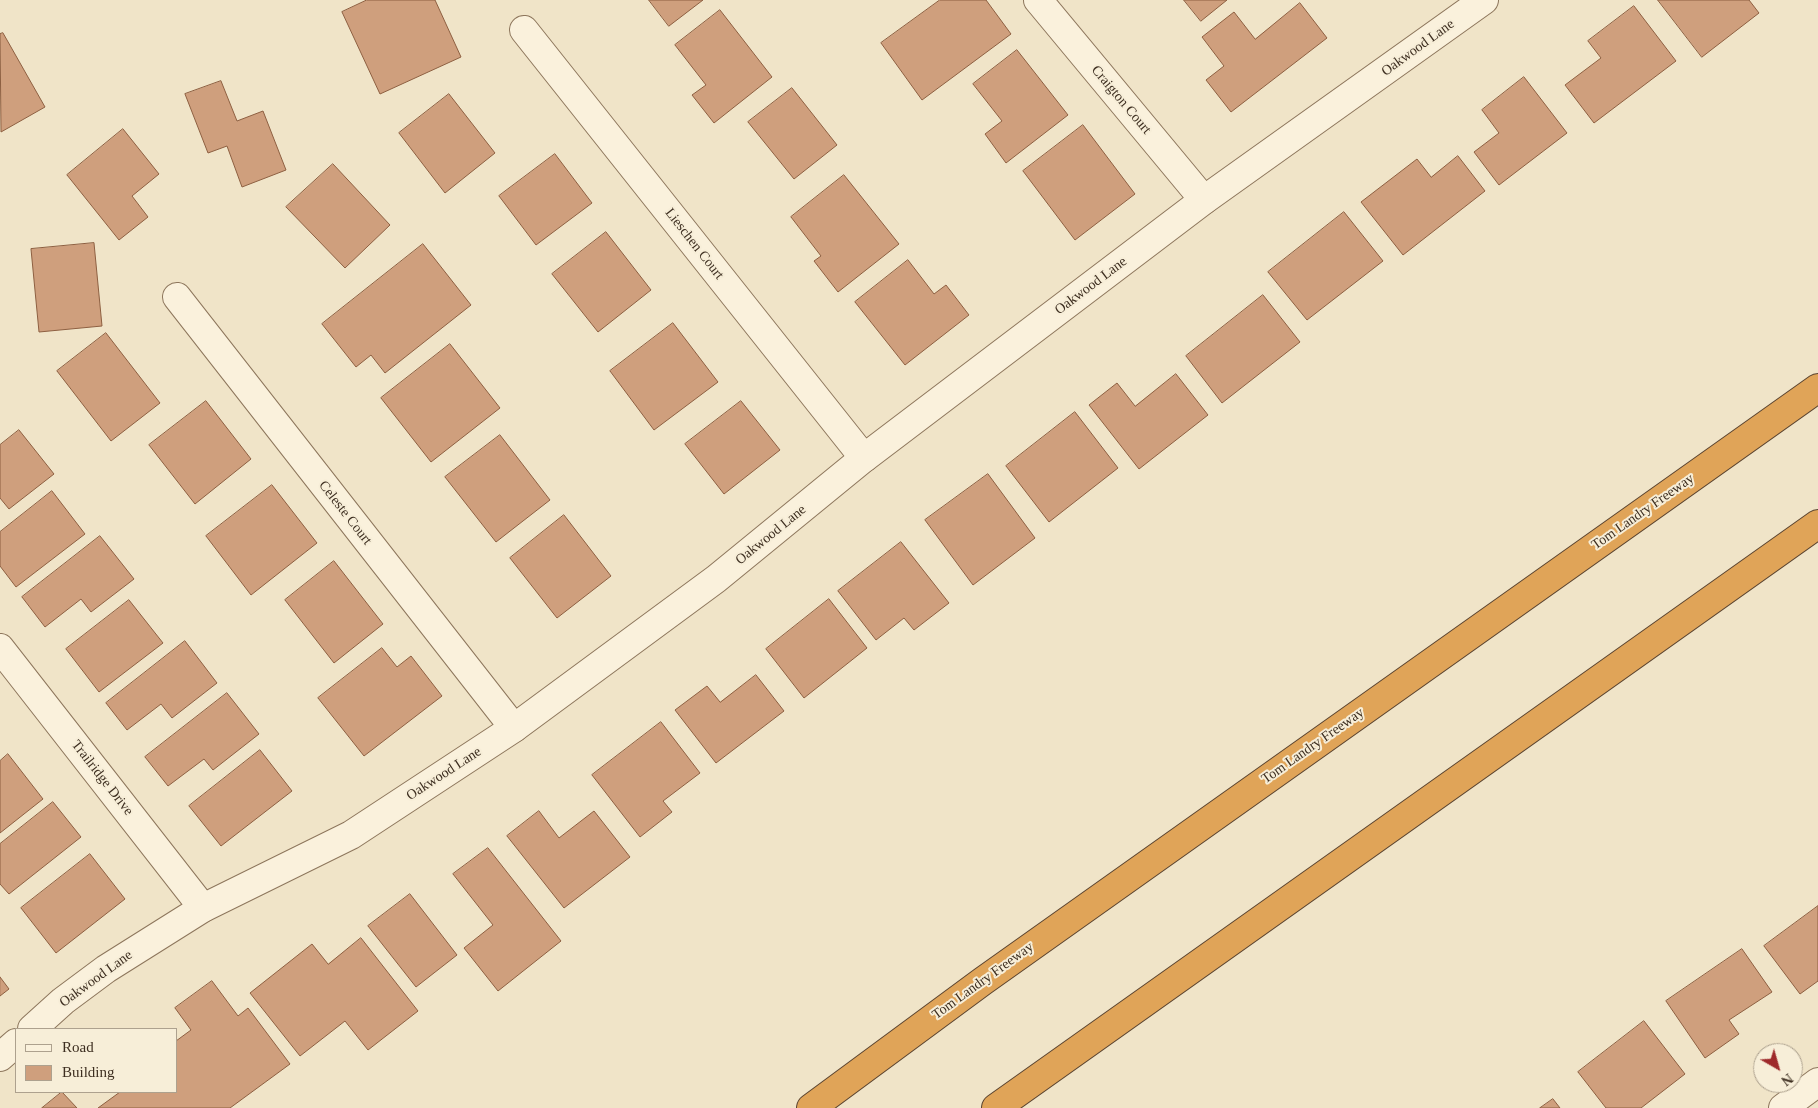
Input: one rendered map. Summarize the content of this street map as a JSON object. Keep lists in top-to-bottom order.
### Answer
{
  "streets": {
    "highway": ["Tom Landry Freeway"],
    "street": [
      "Oakwood Lane",
      "Craigton Court",
      "Lieschen Court",
      "Celeste Court",
      "Trailridge Drive"
    ]
  },
  "crossings": [
    ["Oakwood Lane", "Craigton Court"],
    ["Oakwood Lane", "Lieschen Court"],
    ["Oakwood Lane", "Celeste Court"],
    ["Oakwood Lane", "Trailridge Drive"]
  ],
  "legend": ["Road", "Building"],
  "north": "bottom right"
}
